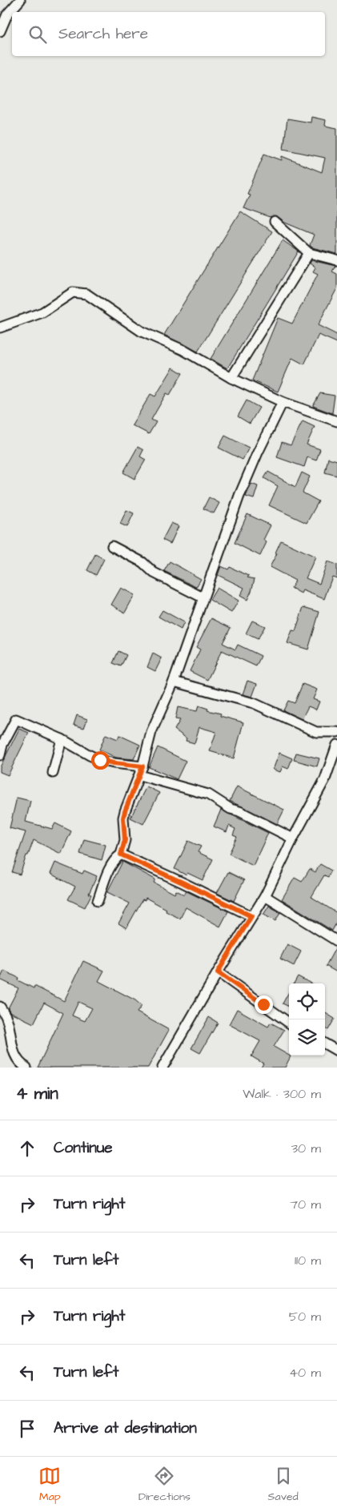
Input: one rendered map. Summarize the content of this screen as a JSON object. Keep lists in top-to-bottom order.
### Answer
{
  "page": {
    "search": "Search here",
    "heading": ["4 min", "Walk · 300 m"],
    "list": [
      ["Continue", "30 m"],
      ["Turn right", "70 m"],
      ["Turn left", "110 m"],
      ["Turn right", "50 m"],
      ["Turn left", "40 m"],
      "Arrive at destination"
    ],
    "nav": ["Map", "Directions", "Saved"]
  }
}
